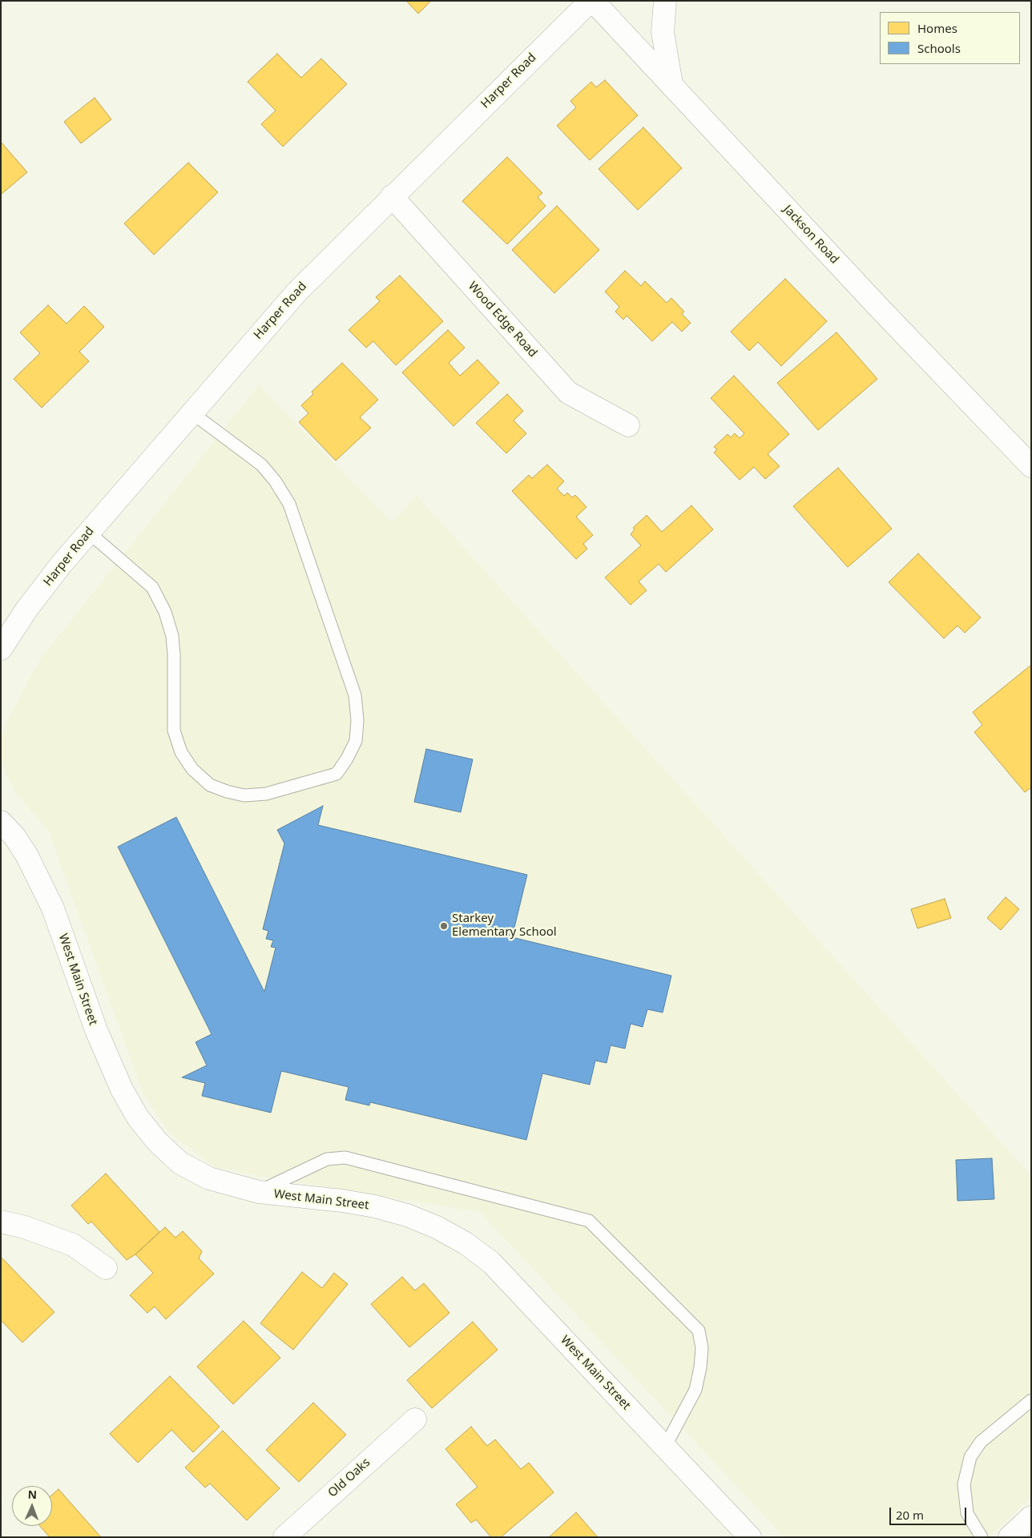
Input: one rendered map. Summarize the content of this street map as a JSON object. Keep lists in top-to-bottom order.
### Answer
{
  "streets": {
    "street": [
      "Harper Road",
      "Jackson Road",
      "Wood Edge Road",
      "West Main Street",
      "Old Oaks"
    ]
  },
  "crossings": [
    ["Harper Road", "Jackson Road"],
    ["Harper Road", "Wood Edge Road"]
  ],
  "places": ["Starkey Elementary School"],
  "legend": ["Homes", "Schools"],
  "scale_bar": "20 m",
  "north": "top"
}
